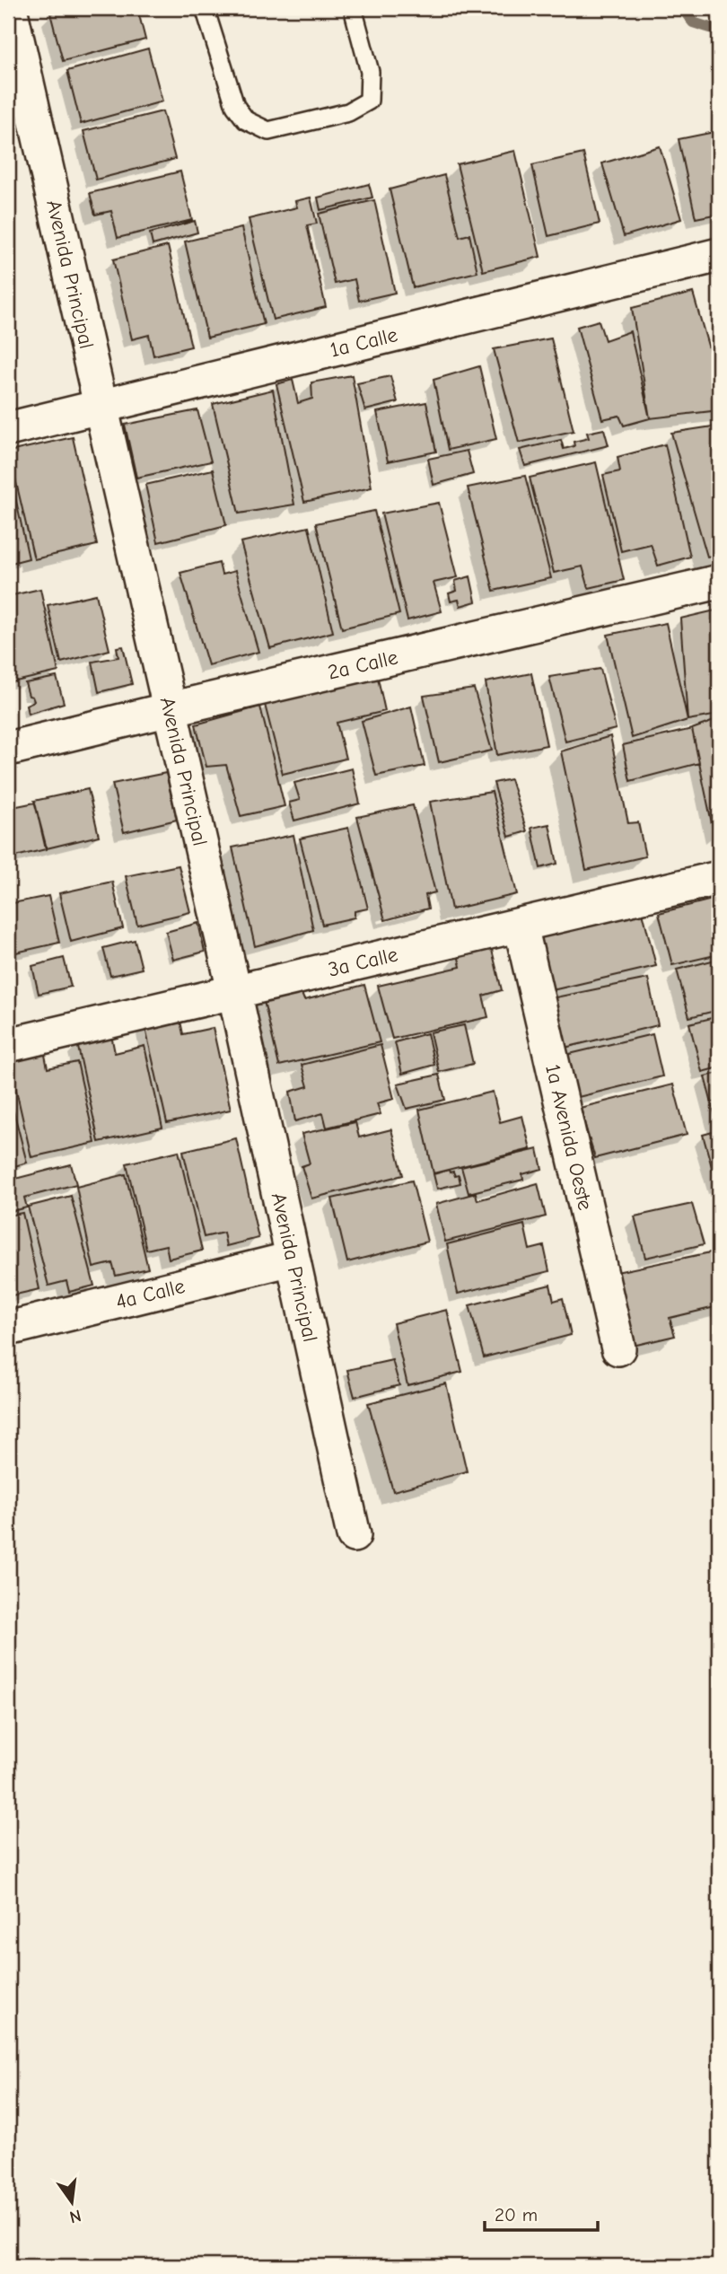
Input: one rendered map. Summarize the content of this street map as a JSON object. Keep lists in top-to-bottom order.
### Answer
{
  "streets": {
    "street": [
      "Avenida Principal",
      "1a Calle",
      "2a Calle",
      "3a Calle",
      "1a Avenida Oeste",
      "4a Calle"
    ]
  },
  "crossings": [
    ["Avenida Principal", "1a Calle"],
    ["Avenida Principal", "2a Calle"],
    ["Avenida Principal", "3a Calle"],
    ["Avenida Principal", "4a Calle"],
    ["3a Calle", "1a Avenida Oeste"]
  ],
  "scale_bar": "20 m",
  "north": "bottom"
}
